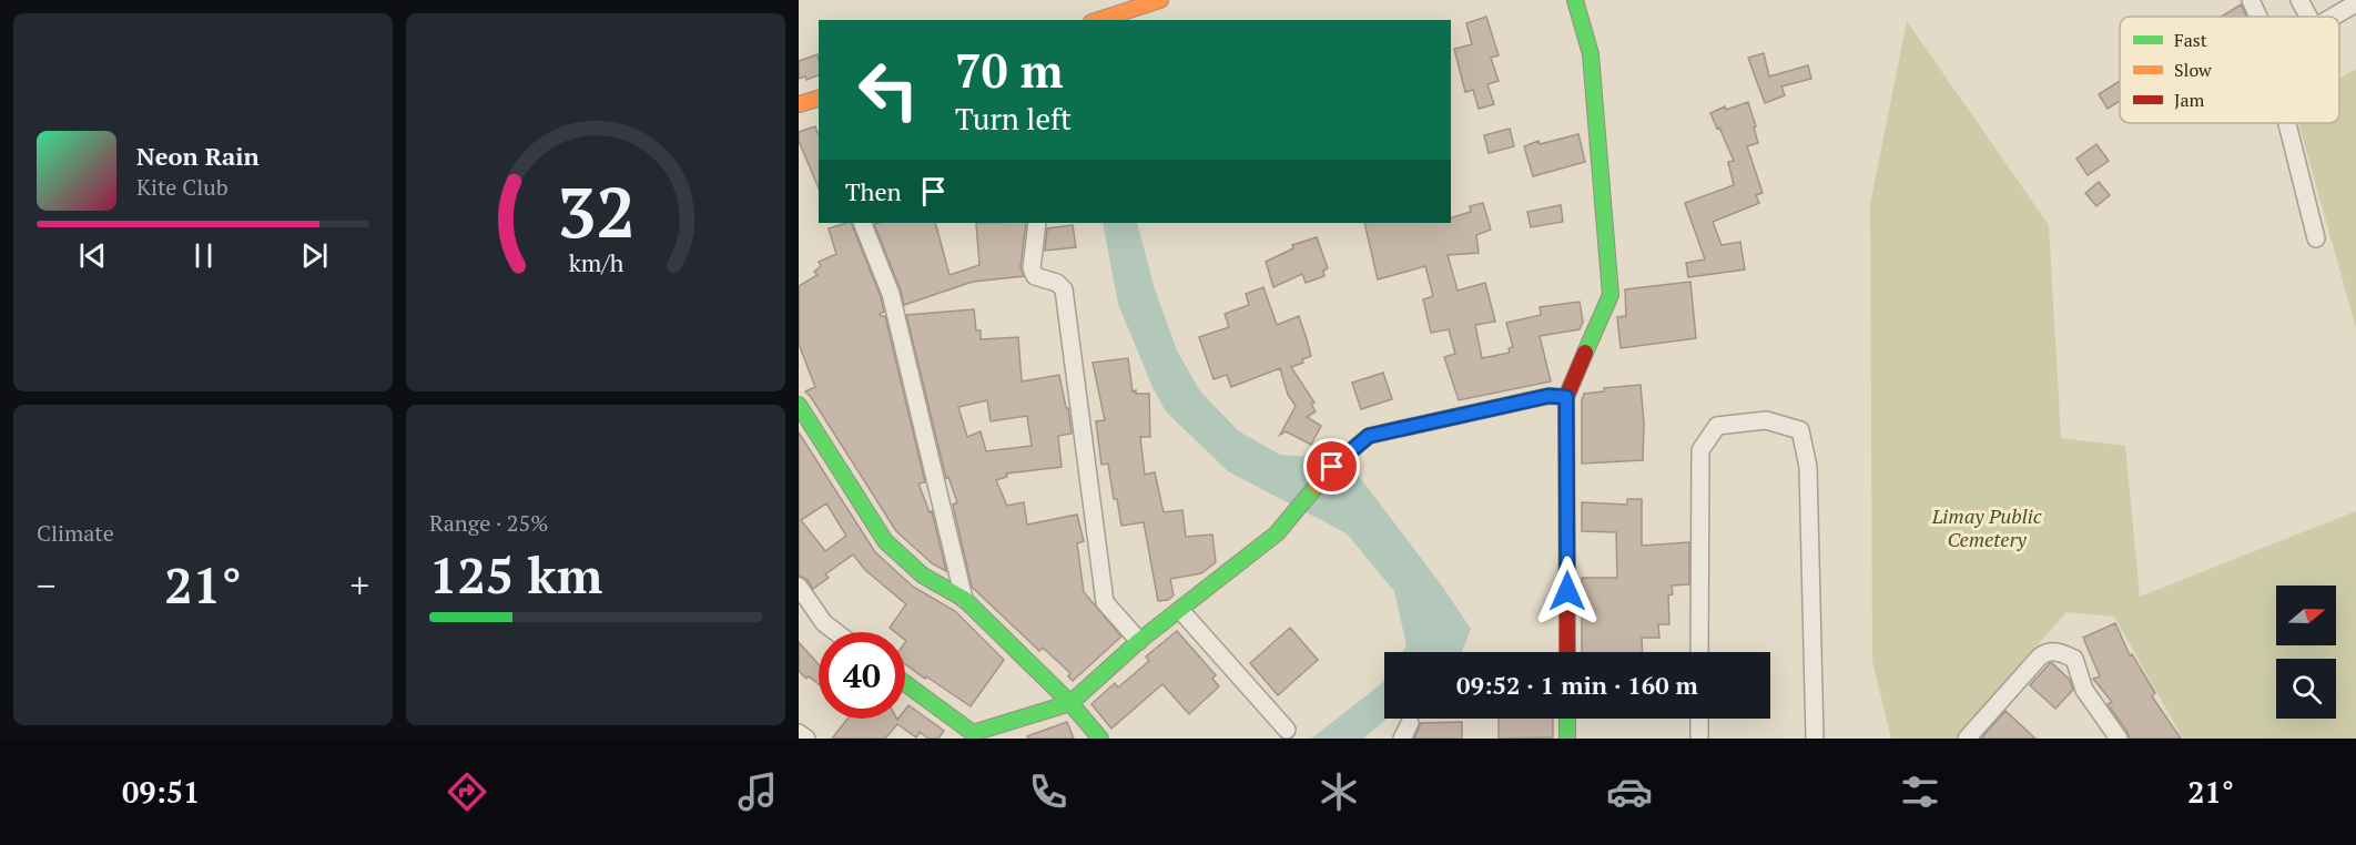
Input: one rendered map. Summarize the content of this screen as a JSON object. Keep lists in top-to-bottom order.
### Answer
{
  "parks": ["Limay Public Cemetery"],
  "legend": ["Fast", "Slow", "Jam"],
  "north": "right",
  "page": {
    "turn": ["70 m", "Turn left"],
    "song": ["Neon Rain", "Kite Club"],
    "then": "Then",
    "tile": [
      "Climate",
      ["Range · 25%", "125 km"]
    ],
    "heat": ["−", "21°", "+"],
    "limit": "40",
    "trip": "09:52 · 1 min · 160 m",
    "tabs": ["09:51", "21°"],
    "gauge": ["32", "km/h"]
  }
}
